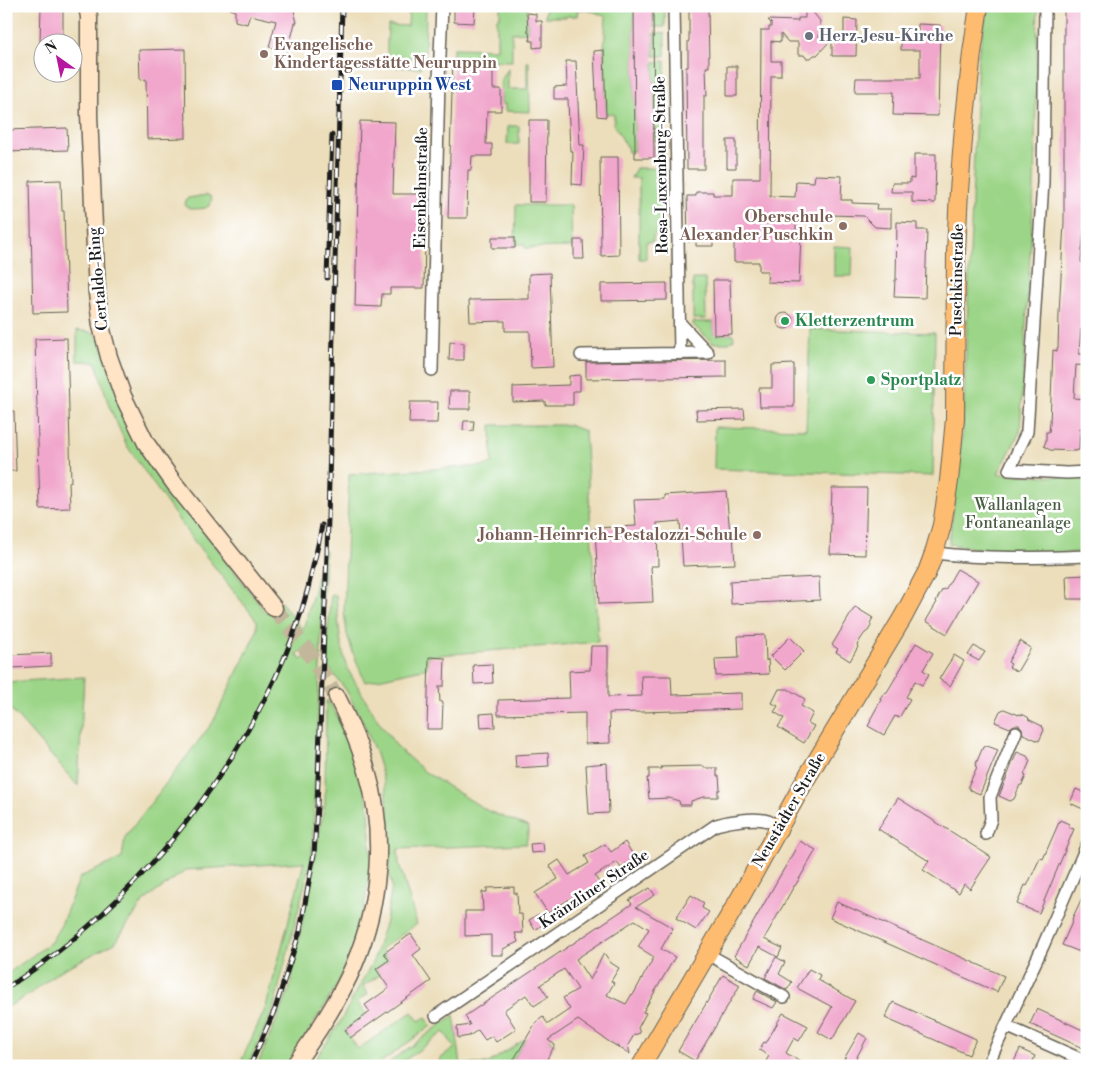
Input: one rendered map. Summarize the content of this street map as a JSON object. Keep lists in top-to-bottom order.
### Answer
{
  "streets": {
    "main road": ["Certaldo-Ring", "Puschkinstraße", "Neustädter Straße"],
    "street": ["Rosa-Luxemburg-Straße", "Eisenbahnstraße", "Kränzliner Straße"]
  },
  "crossings": [
    ["Puschkinstraße", "Neustädter Straße"],
    ["Neustädter Straße", "Kränzliner Straße"]
  ],
  "parks": ["Wallanlagen Fontaneanlage"],
  "places": {
    "other": [
      "Herz-Jesu-Kirche",
      "Evangelische Kindertagesstätte Neuruppin",
      "Oberschule Alexander Puschkin",
      "Kletterzentrum",
      "Sportplatz",
      "Johann-Heinrich-Pestalozzi-Schule"
    ],
    "transit": ["Neuruppin West"]
  },
  "north": "top left"
}
